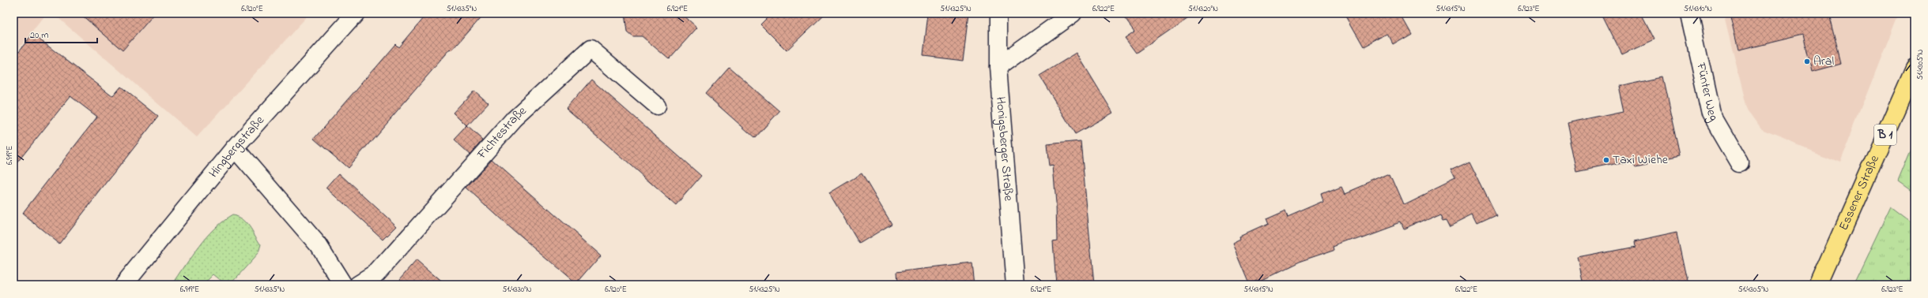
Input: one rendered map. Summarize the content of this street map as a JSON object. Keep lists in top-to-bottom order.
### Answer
{
  "streets": {
    "main road": ["B 1", "Essener Straße"],
    "street": [
      "Fünter Weg",
      "Fichtestraße",
      "Hingbergstraße",
      "Honigsberger Straße"
    ]
  },
  "places": ["Aral", "Taxi Wiehe"],
  "scale_bar": "20 m",
  "coordinates": [
    "6.920°E",
    "51.4335°N",
    "6.921°E",
    "51.4325°N",
    "6.922°E",
    "51.4320°N",
    "51.4315°N",
    "6.923°E",
    "51.4310°N",
    "51.4305°N",
    "6.919°E",
    "51.4330°N"
  ]
}
